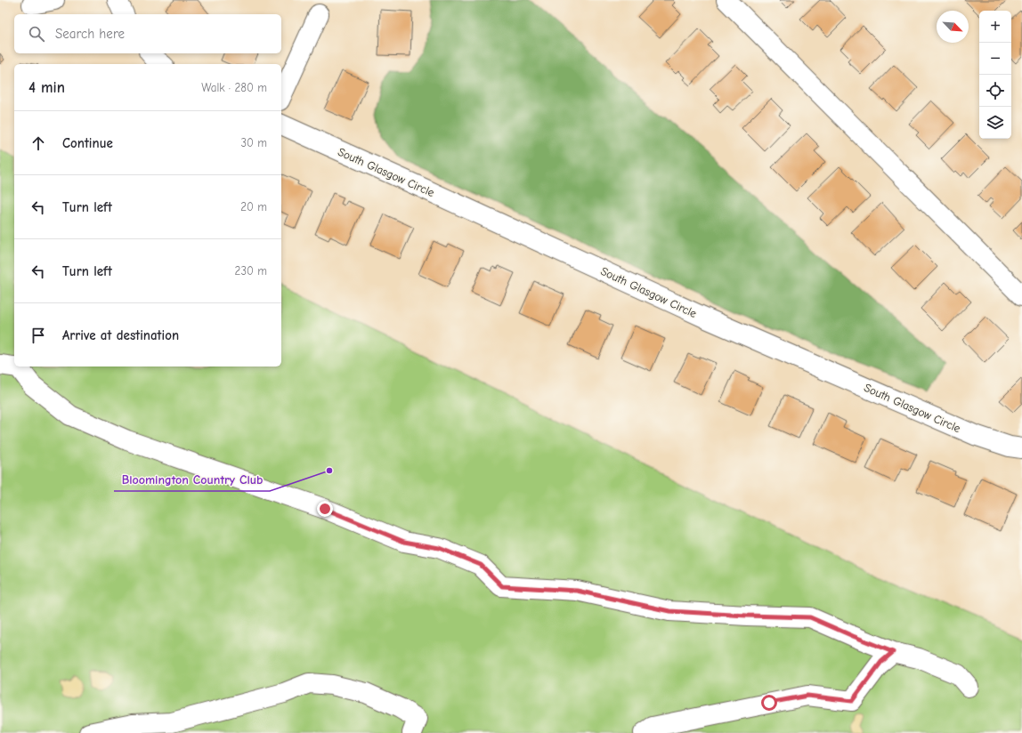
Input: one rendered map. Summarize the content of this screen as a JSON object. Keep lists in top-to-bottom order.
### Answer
{
  "streets": {
    "street": ["South Glasgow Circle"]
  },
  "places": ["Bloomington Country Club"],
  "north": "bottom right",
  "page": {
    "map_buttons": ["+", "−"],
    "search": "Search here",
    "heading": ["4 min", "Walk · 280 m"],
    "list": [
      ["Continue", "30 m"],
      ["Turn left", "20 m"],
      ["Turn left", "230 m"],
      "Arrive at destination"
    ]
  }
}
